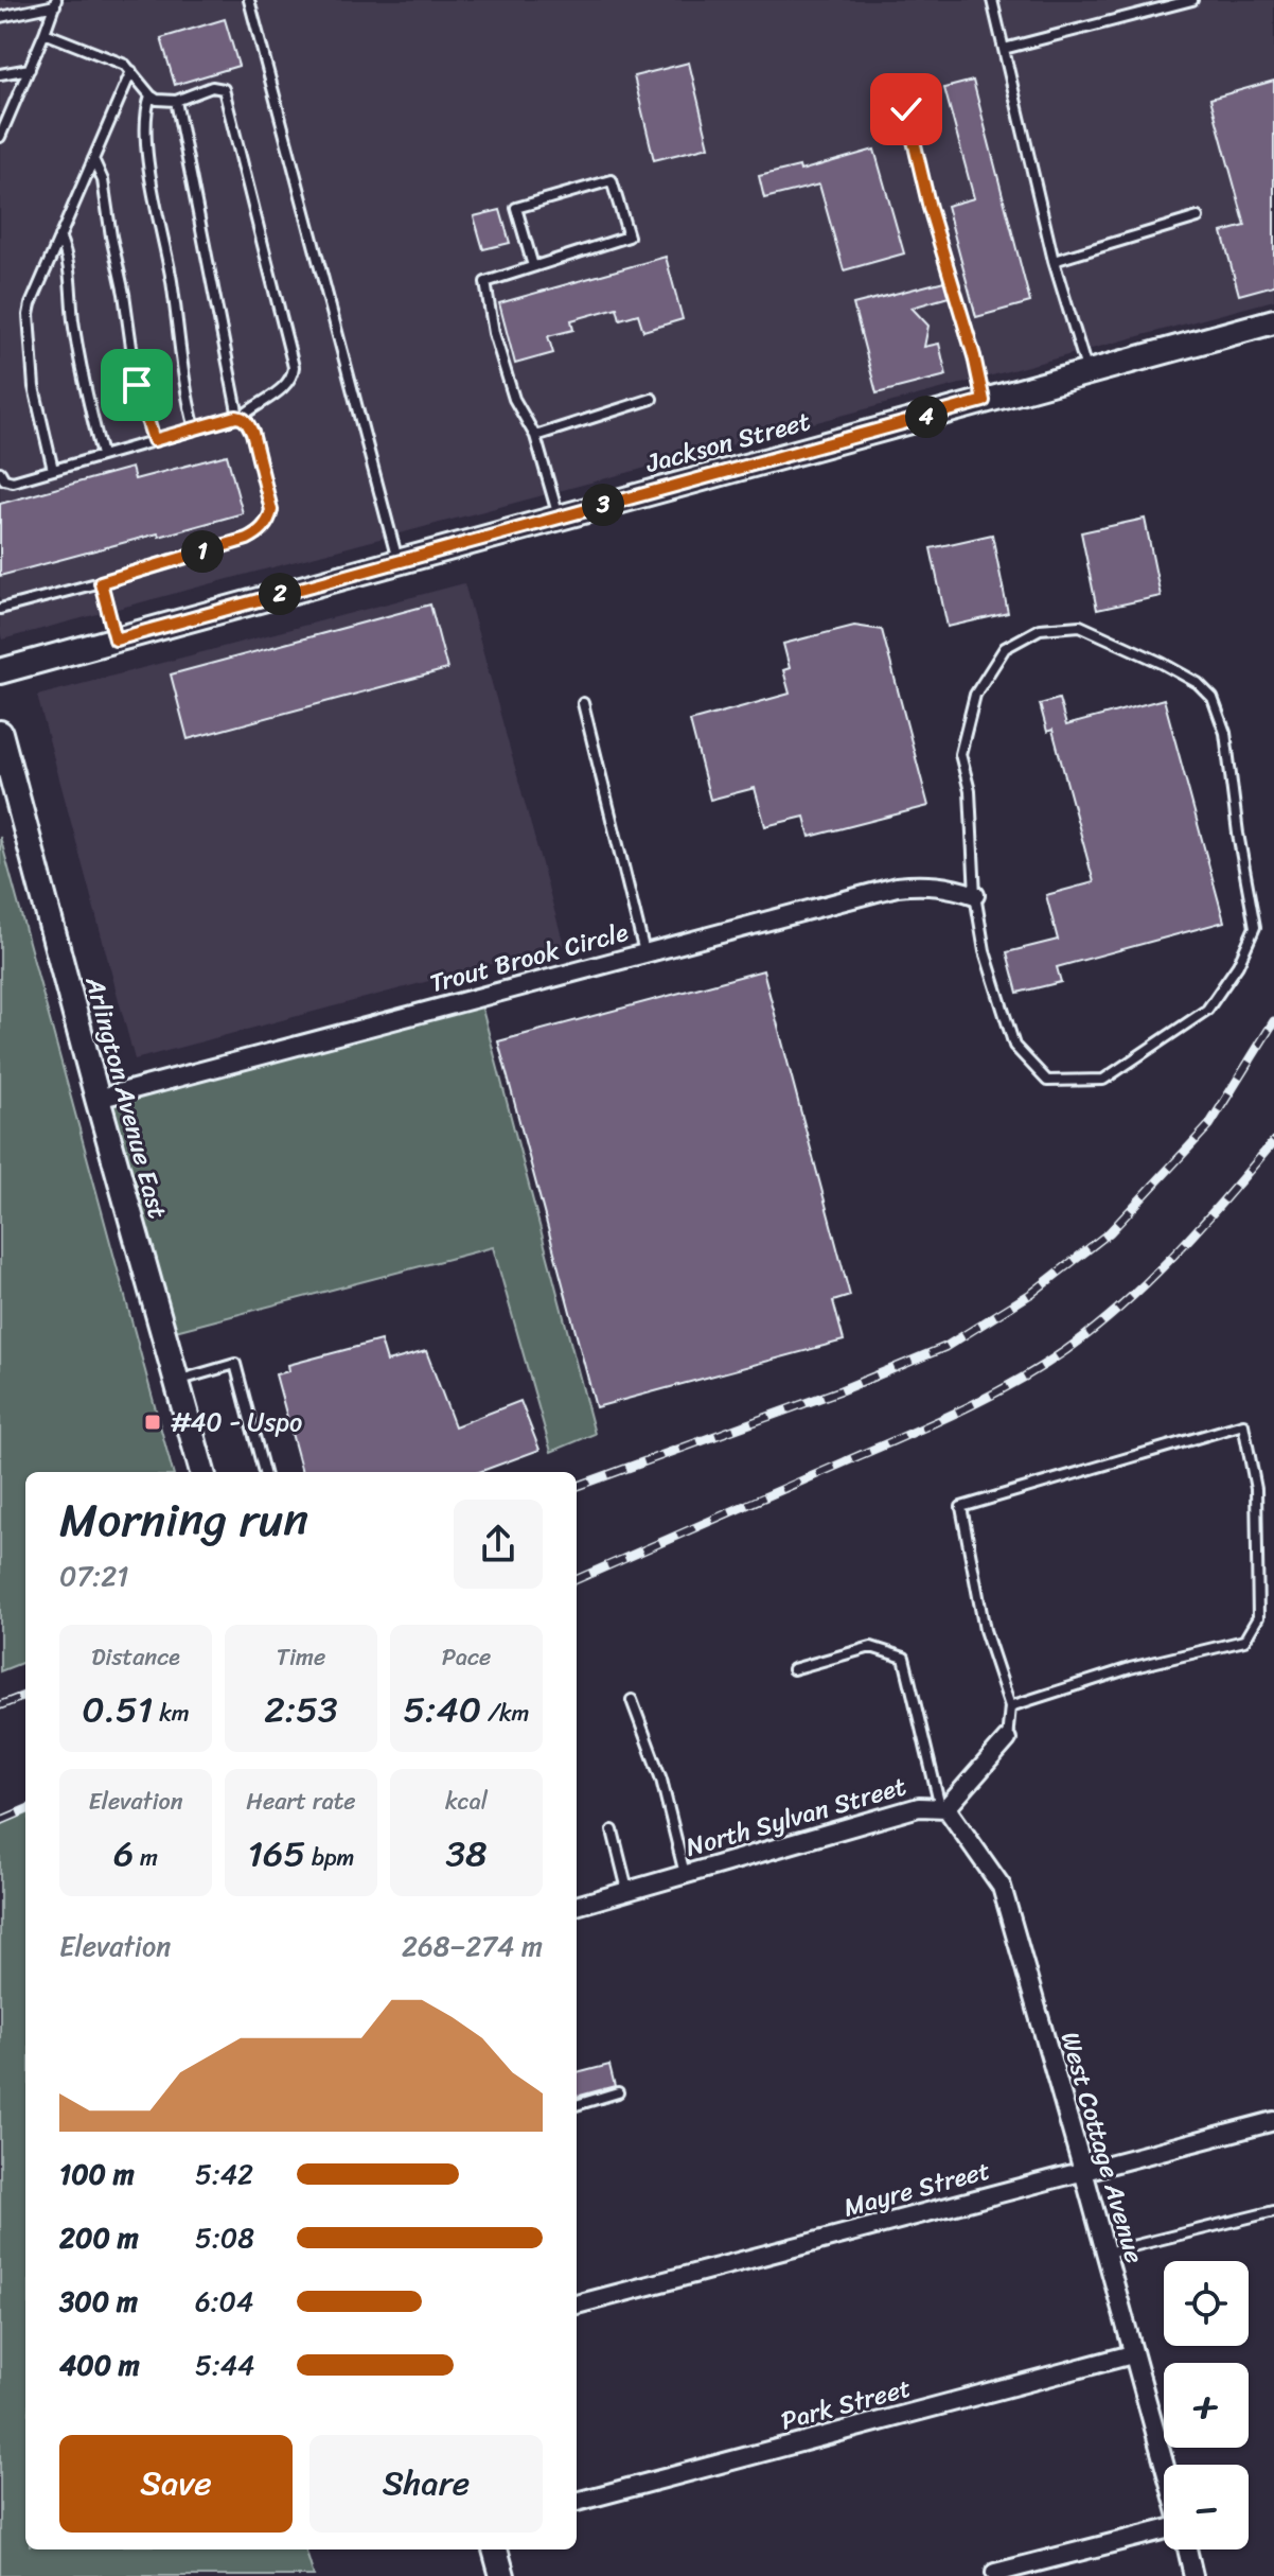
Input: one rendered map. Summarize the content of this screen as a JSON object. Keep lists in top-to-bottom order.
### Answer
{
  "streets": {
    "street": [
      "Jackson Street",
      "Trout Brook Circle",
      "Arlington Avenue East",
      "North Sylvan Street",
      "West Cottage Avenue",
      "Mayre Street",
      "Park Street"
    ]
  },
  "crossings": [
    ["Trout Brook Circle", "Arlington Avenue East"],
    ["North Sylvan Street", "West Cottage Avenue"],
    ["West Cottage Avenue", "Mayre Street"],
    ["West Cottage Avenue", "Park Street"]
  ],
  "places": {
    "transit": ["#40 - Uspo"]
  },
  "page": {
    "pins": [
      "4",
      "3",
      "1",
      "2"
    ],
    "heading": ["Morning run", "07:21"],
    "stats": [
      ["Distance", "0.51 km"],
      ["Time", "2:53"],
      ["Pace", "5:40 /km"],
      ["Elevation", "6 m"],
      ["Heart rate", "165 bpm"],
      ["kcal", "38"]
    ],
    "chart": ["Elevation", "268–274 m"],
    "list": [
      {
        "name": "100 m",
        "note": "5:42"
      },
      {
        "name": "200 m",
        "note": "5:08"
      },
      {
        "name": "300 m",
        "note": "6:04"
      },
      {
        "name": "400 m",
        "note": "5:44"
      }
    ],
    "map_buttons": ["+", "−"],
    "buttons": ["Save", "Share"]
  }
}
